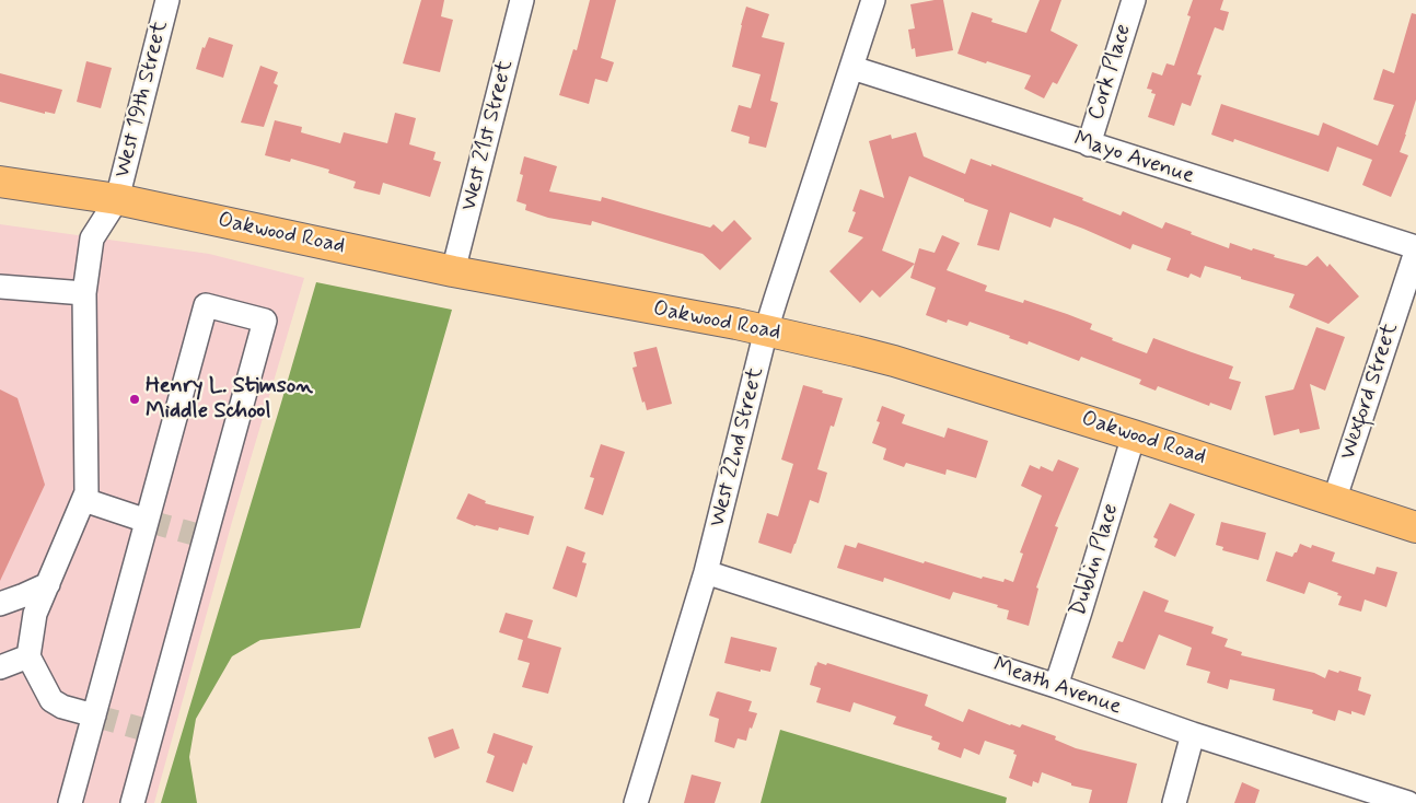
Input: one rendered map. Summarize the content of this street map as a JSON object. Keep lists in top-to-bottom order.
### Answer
{
  "streets": {
    "main road": ["Oakwood Road"],
    "street": [
      "Cork Place",
      "West 19th Street",
      "West 21st Street",
      "Mayo Avenue",
      "Wexford Street",
      "West 22nd Street",
      "Dublin Place",
      "Meath Avenue"
    ]
  },
  "crossings": [
    ["Cork Place", "Mayo Avenue"],
    ["West 19th Street", "Oakwood Road"],
    ["West 21st Street", "Oakwood Road"],
    ["Mayo Avenue", "West 22nd Street"],
    ["Oakwood Road", "Wexford Street"],
    ["Oakwood Road", "West 22nd Street"],
    ["Oakwood Road", "Dublin Place"],
    ["West 22nd Street", "Meath Avenue"],
    ["Dublin Place", "Meath Avenue"]
  ],
  "places": ["Henry L. Stimson Middle School"]
}
